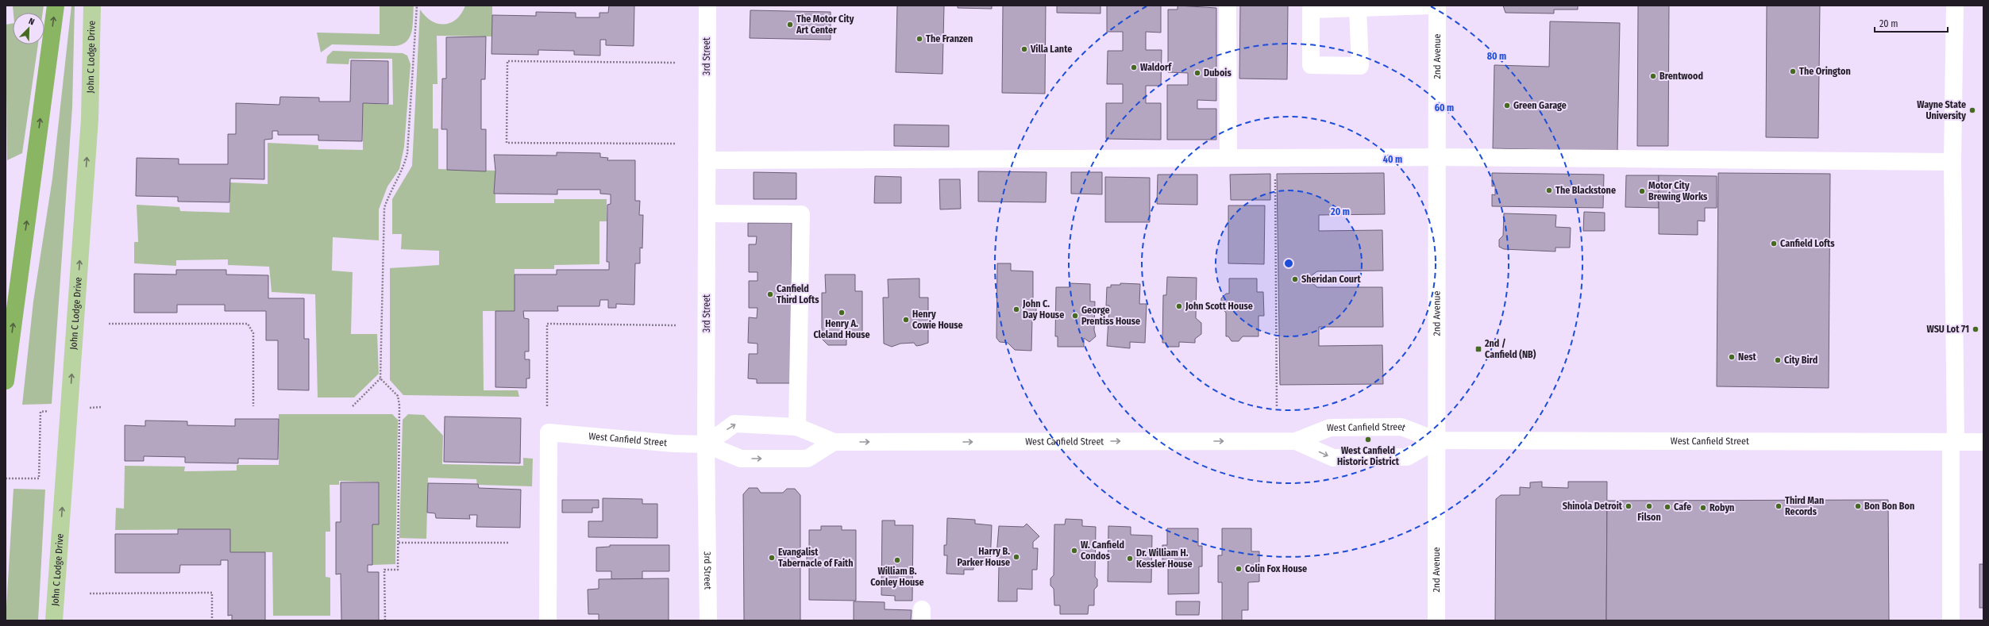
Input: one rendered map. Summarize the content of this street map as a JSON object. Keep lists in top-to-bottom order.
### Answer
{
  "streets": {
    "main road": ["John C Lodge Drive"],
    "street": ["3rd Street", "2nd Avenue", "West Canfield Street"]
  },
  "crossings": [
    ["3rd Street", "West Canfield Street"],
    ["2nd Avenue", "West Canfield Street"]
  ],
  "one_way": ["John C Lodge Drive", "West Canfield Street"],
  "places": {
    "other": [
      "The Motor City Art Center",
      "The Franzen",
      "Villa Lante",
      "Waldorf",
      "The Orington",
      "Dubois",
      "Brentwood",
      "Green Garage",
      "Wayne State University",
      "The Blackstone",
      "Motor City Brewing Works",
      "Canfield Lofts",
      "Sheridan Court",
      "Canfield Third Lofts",
      "John Scott House",
      "John C. Day House",
      "Henry A. Cleland House",
      "George Prentiss House",
      "Henry Cowie House",
      "WSU Lot 71",
      "Nest",
      "City Bird",
      "West Canfield Historic District",
      "Shinola Detroit",
      "Filson",
      "Third Man Records",
      "Bon Bon Bon",
      "Cafe",
      "Robyn",
      "W. Canfield Condos",
      "Harry B. Parker House",
      "Evangalist Tabernacle of Faith",
      "Dr. William H. Kessler House",
      "William B. Conley House",
      "Colin Fox House"
    ],
    "transit": ["2nd / Canfield (NB)"]
  },
  "scale_bar": "20 m",
  "north": "top right",
  "rings": [
    "80 m",
    "60 m",
    "40 m",
    "20 m"
  ]
}
